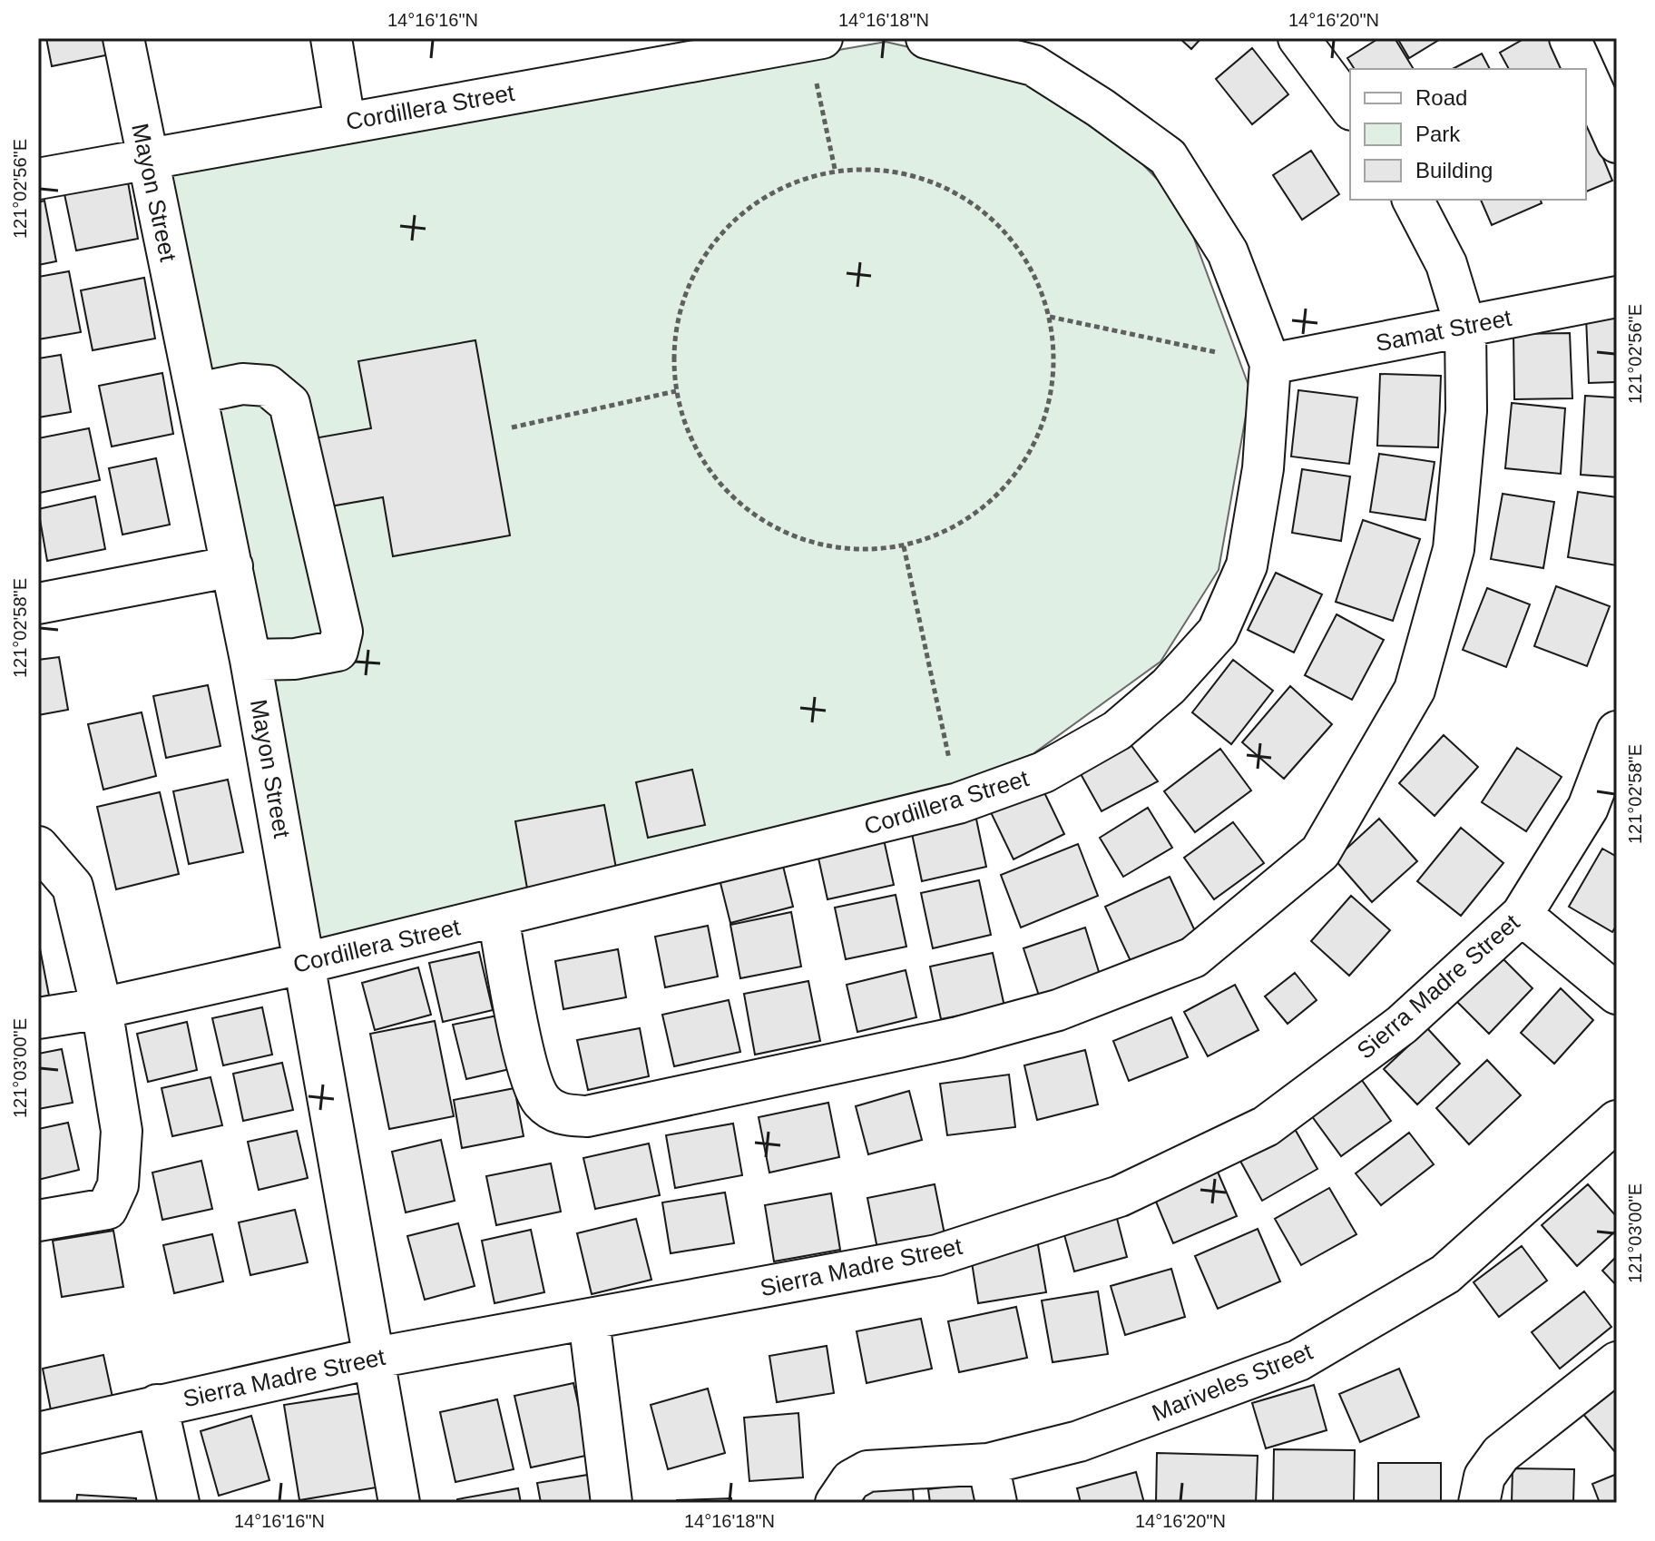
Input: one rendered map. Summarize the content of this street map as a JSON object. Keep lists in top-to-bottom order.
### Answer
{
  "streets": {
    "street": [
      "Cordillera Street",
      "Mayon Street",
      "Samat Street",
      "Sierra Madre Street",
      "Mariveles Street"
    ]
  },
  "crossings": [
    ["Cordillera Street", "Mayon Street"],
    ["Cordillera Street", "Samat Street"],
    ["Mayon Street", "Sierra Madre Street"]
  ],
  "legend": ["Road", "Park", "Building"],
  "coordinates": [
    "14°16'16\"N",
    "14°16'18\"N",
    "14°16'20\"N",
    "121°02'56\"E",
    "121°02'58\"E",
    "121°03'00\"E"
  ]
}
